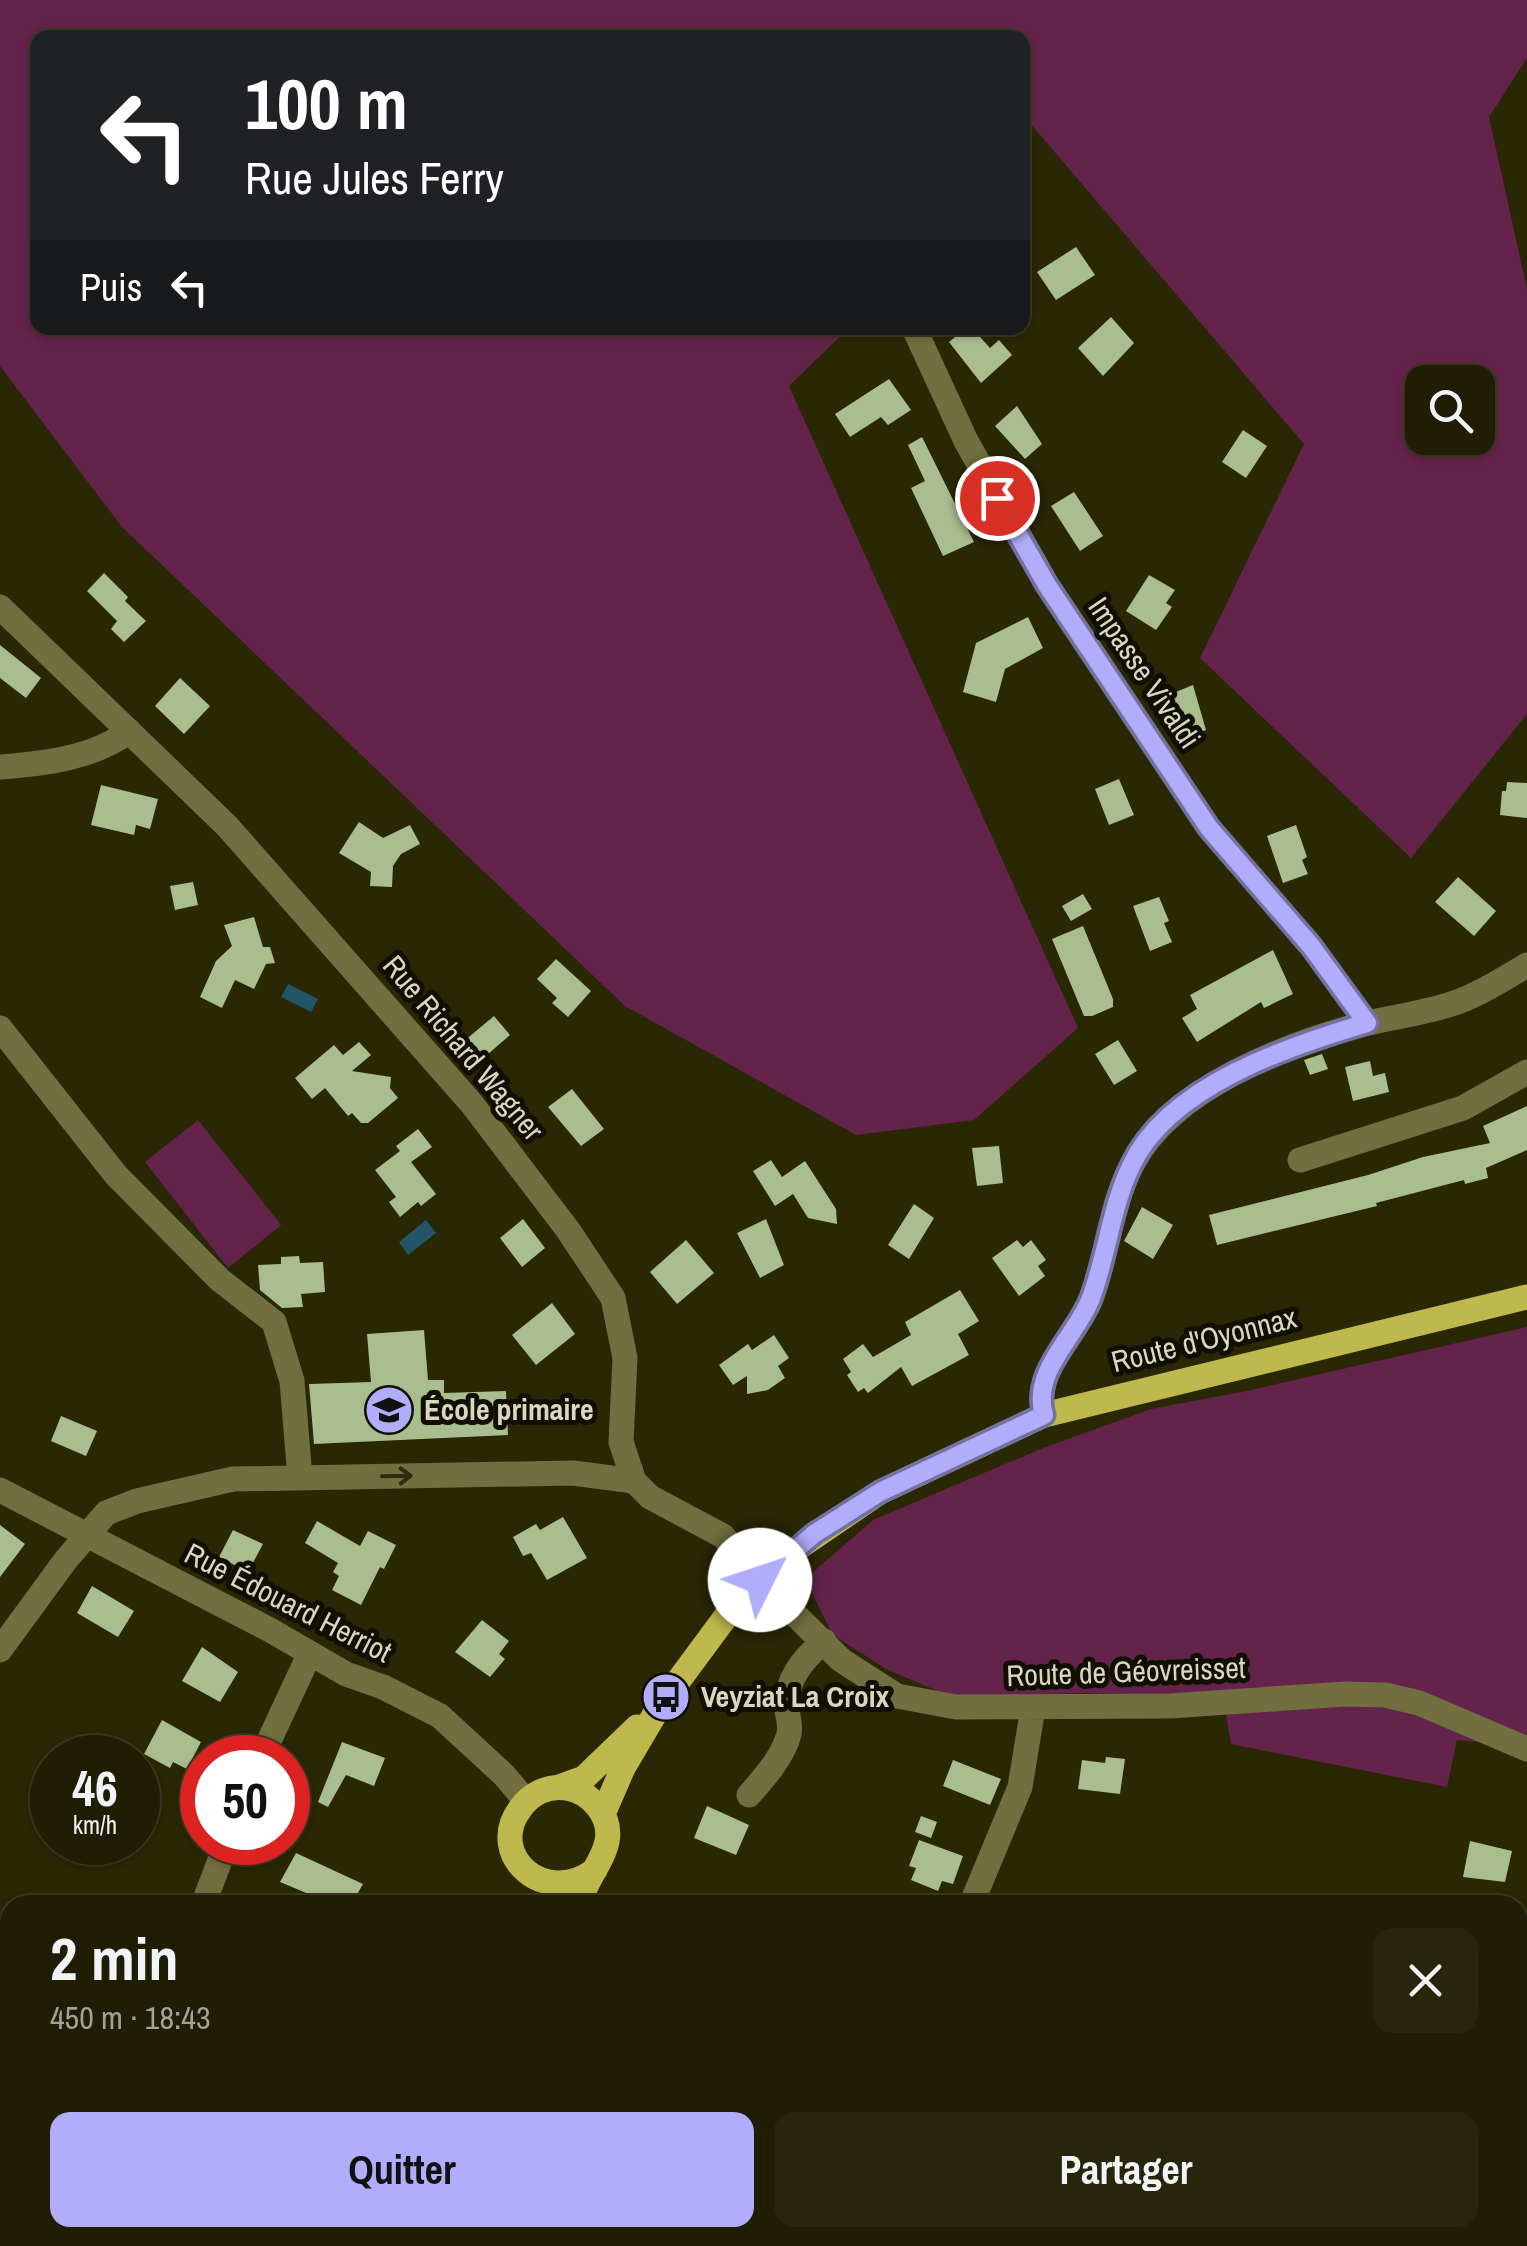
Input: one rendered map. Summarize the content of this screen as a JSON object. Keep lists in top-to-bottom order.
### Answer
{
  "streets": {
    "main road": ["Route d'Oyonnax"],
    "street": [
      "Impasse Vivaldi",
      "Rue Richard Wagner",
      "Rue Édouard Herriot",
      "Route de Géovreisset"
    ]
  },
  "crossings": [
    ["Route d'Oyonnax", "Route de Géovreisset"]
  ],
  "places": {
    "school or university": ["École primaire"],
    "bus stop": ["Veyziat La Croix"]
  },
  "page": {
    "turn": ["100 m", "Rue Jules Ferry"],
    "then": "Puis",
    "speed": "46 km/h",
    "limit": "50",
    "heading": ["2 min", "450 m · 18:43"],
    "buttons": ["Quitter", "Partager"]
  }
}
